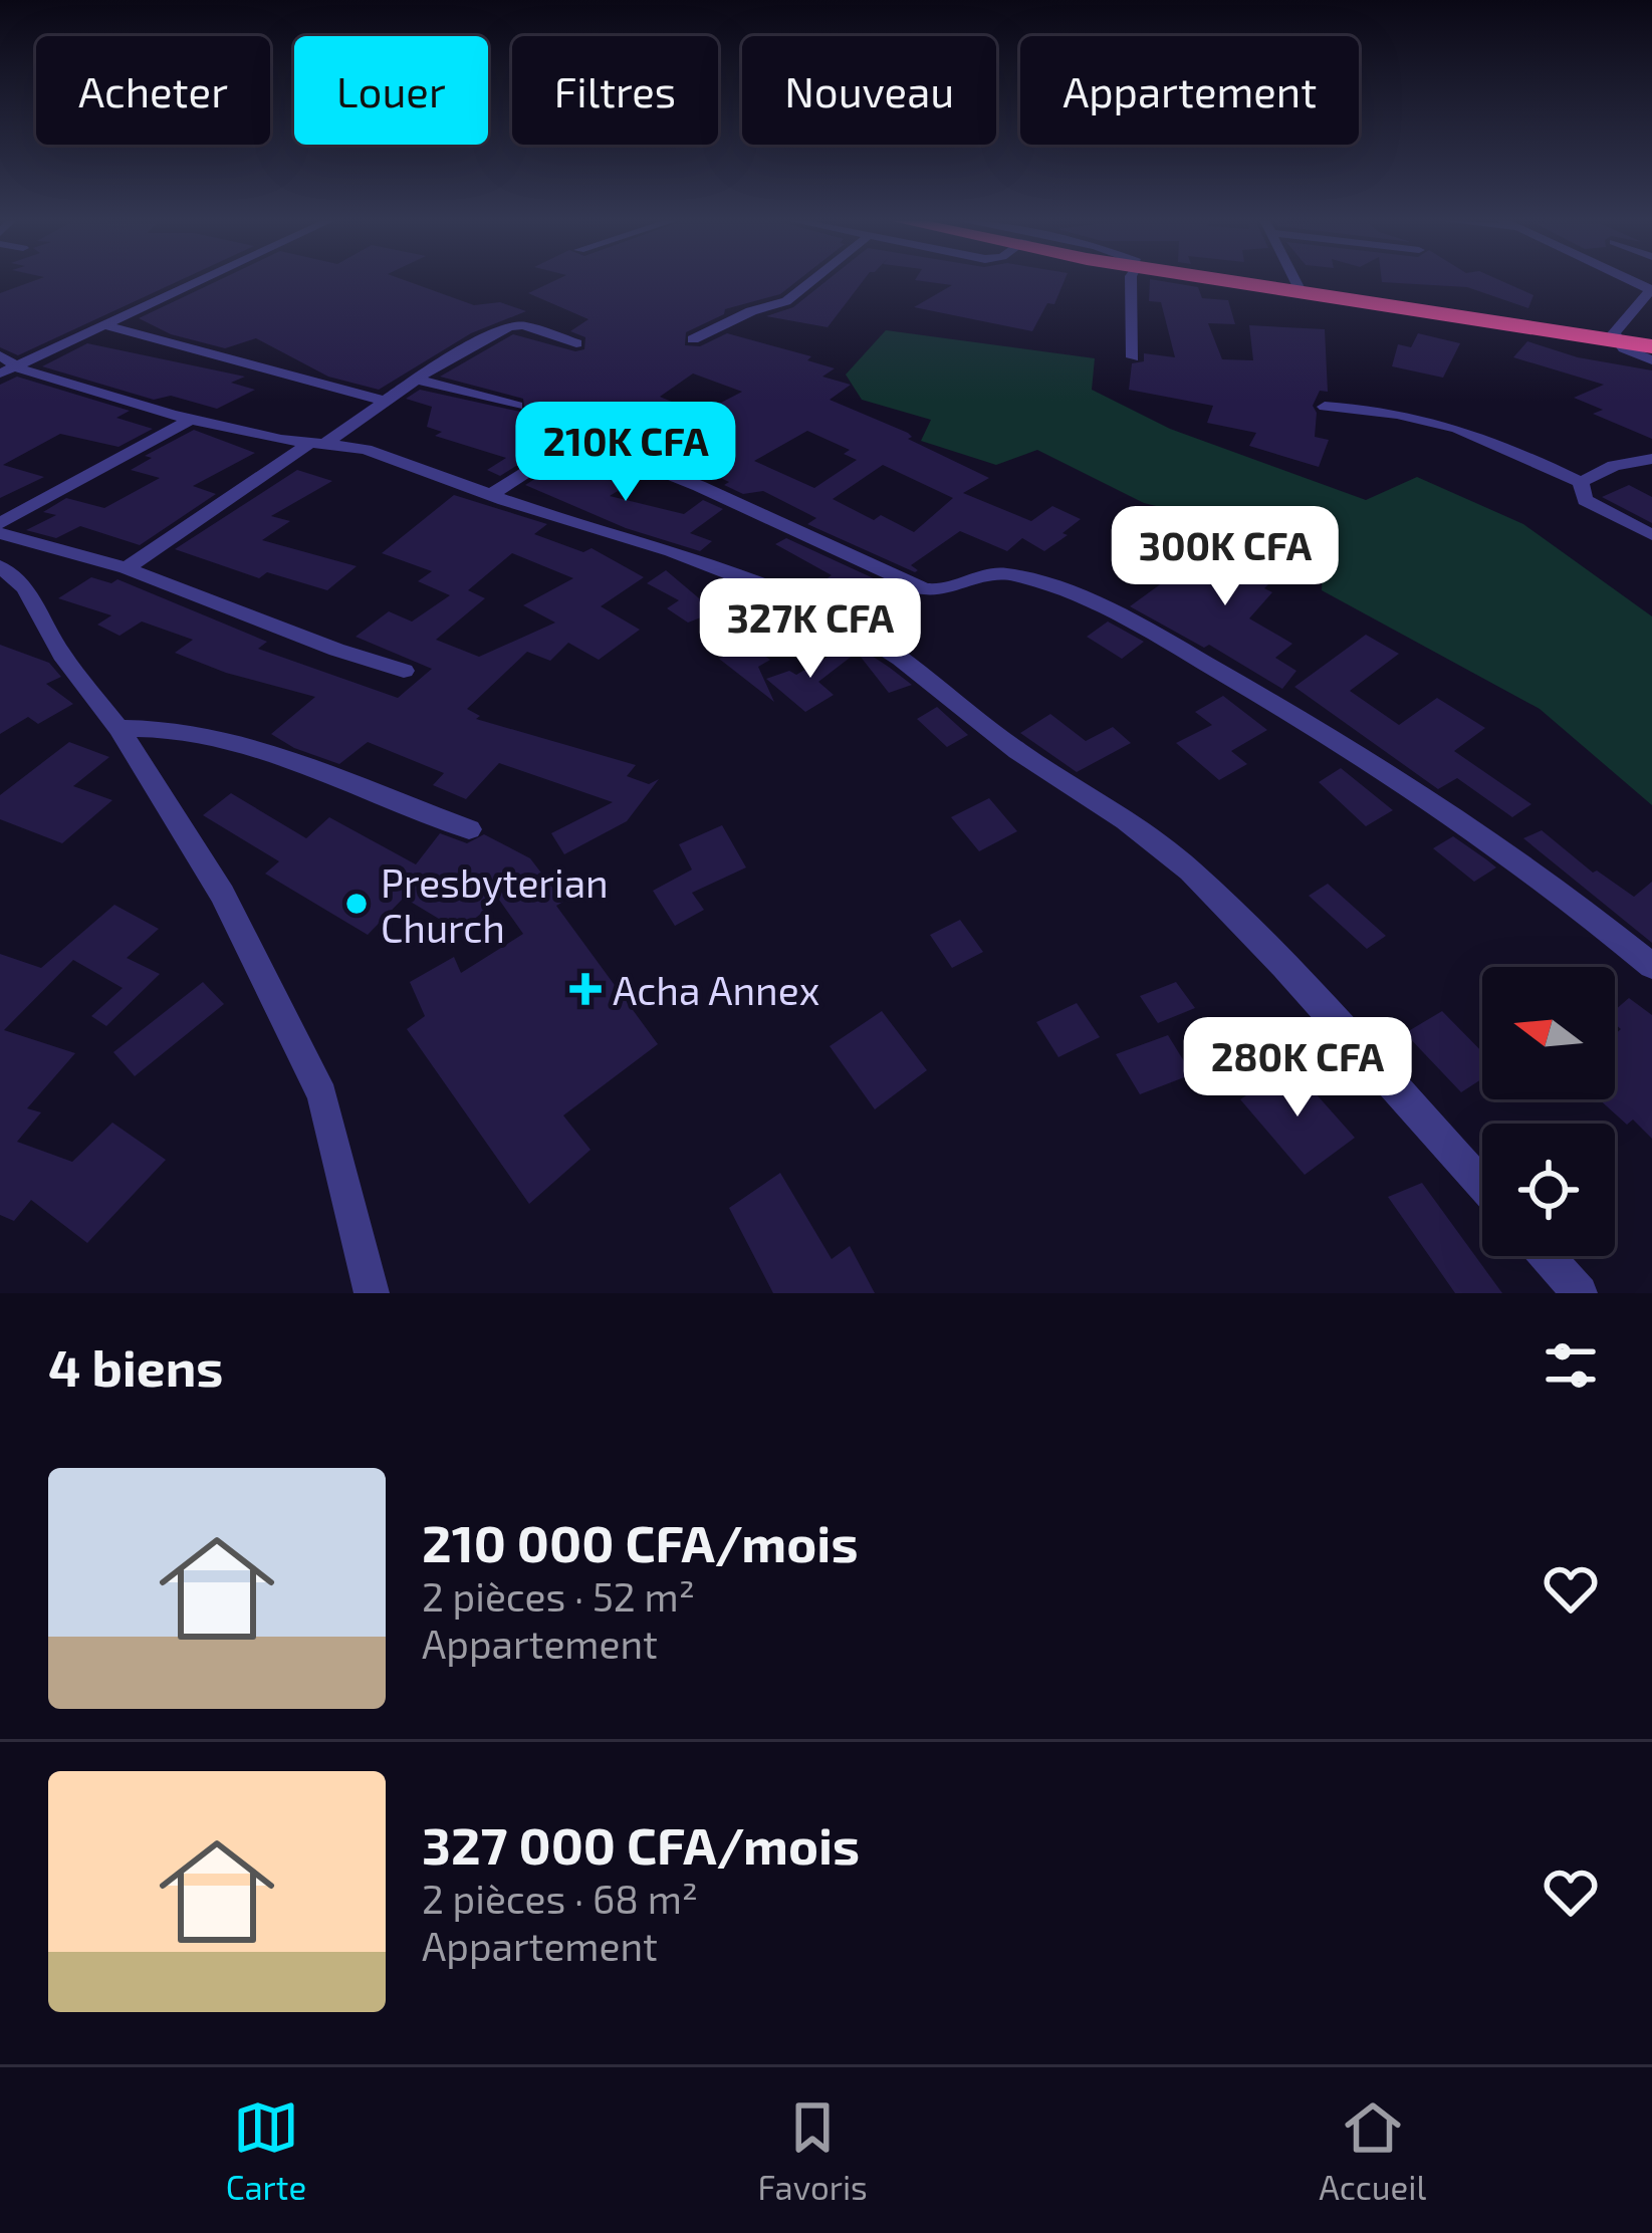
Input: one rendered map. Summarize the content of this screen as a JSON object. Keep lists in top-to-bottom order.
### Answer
{
  "places": {
    "other": ["Presbyterian Church"],
    "health": ["Acha Annex"]
  },
  "north": "left",
  "page": {
    "chip": [
      "Acheter",
      "Louer",
      "Filtres",
      "Nouveau",
      "Appartement"
    ],
    "price": [
      "210K CFA",
      "300K CFA",
      "327K CFA",
      "280K CFA"
    ],
    "heading": "4 biens",
    "list": [
      {
        "name": "210 000 CFA/mois",
        "note": "2 pièces · 52 m² · Appartement"
      },
      {
        "name": "327 000 CFA/mois",
        "note": "2 pièces · 68 m² · Appartement"
      }
    ],
    "tabs": ["Carte", "Favoris", "Accueil"]
  }
}
